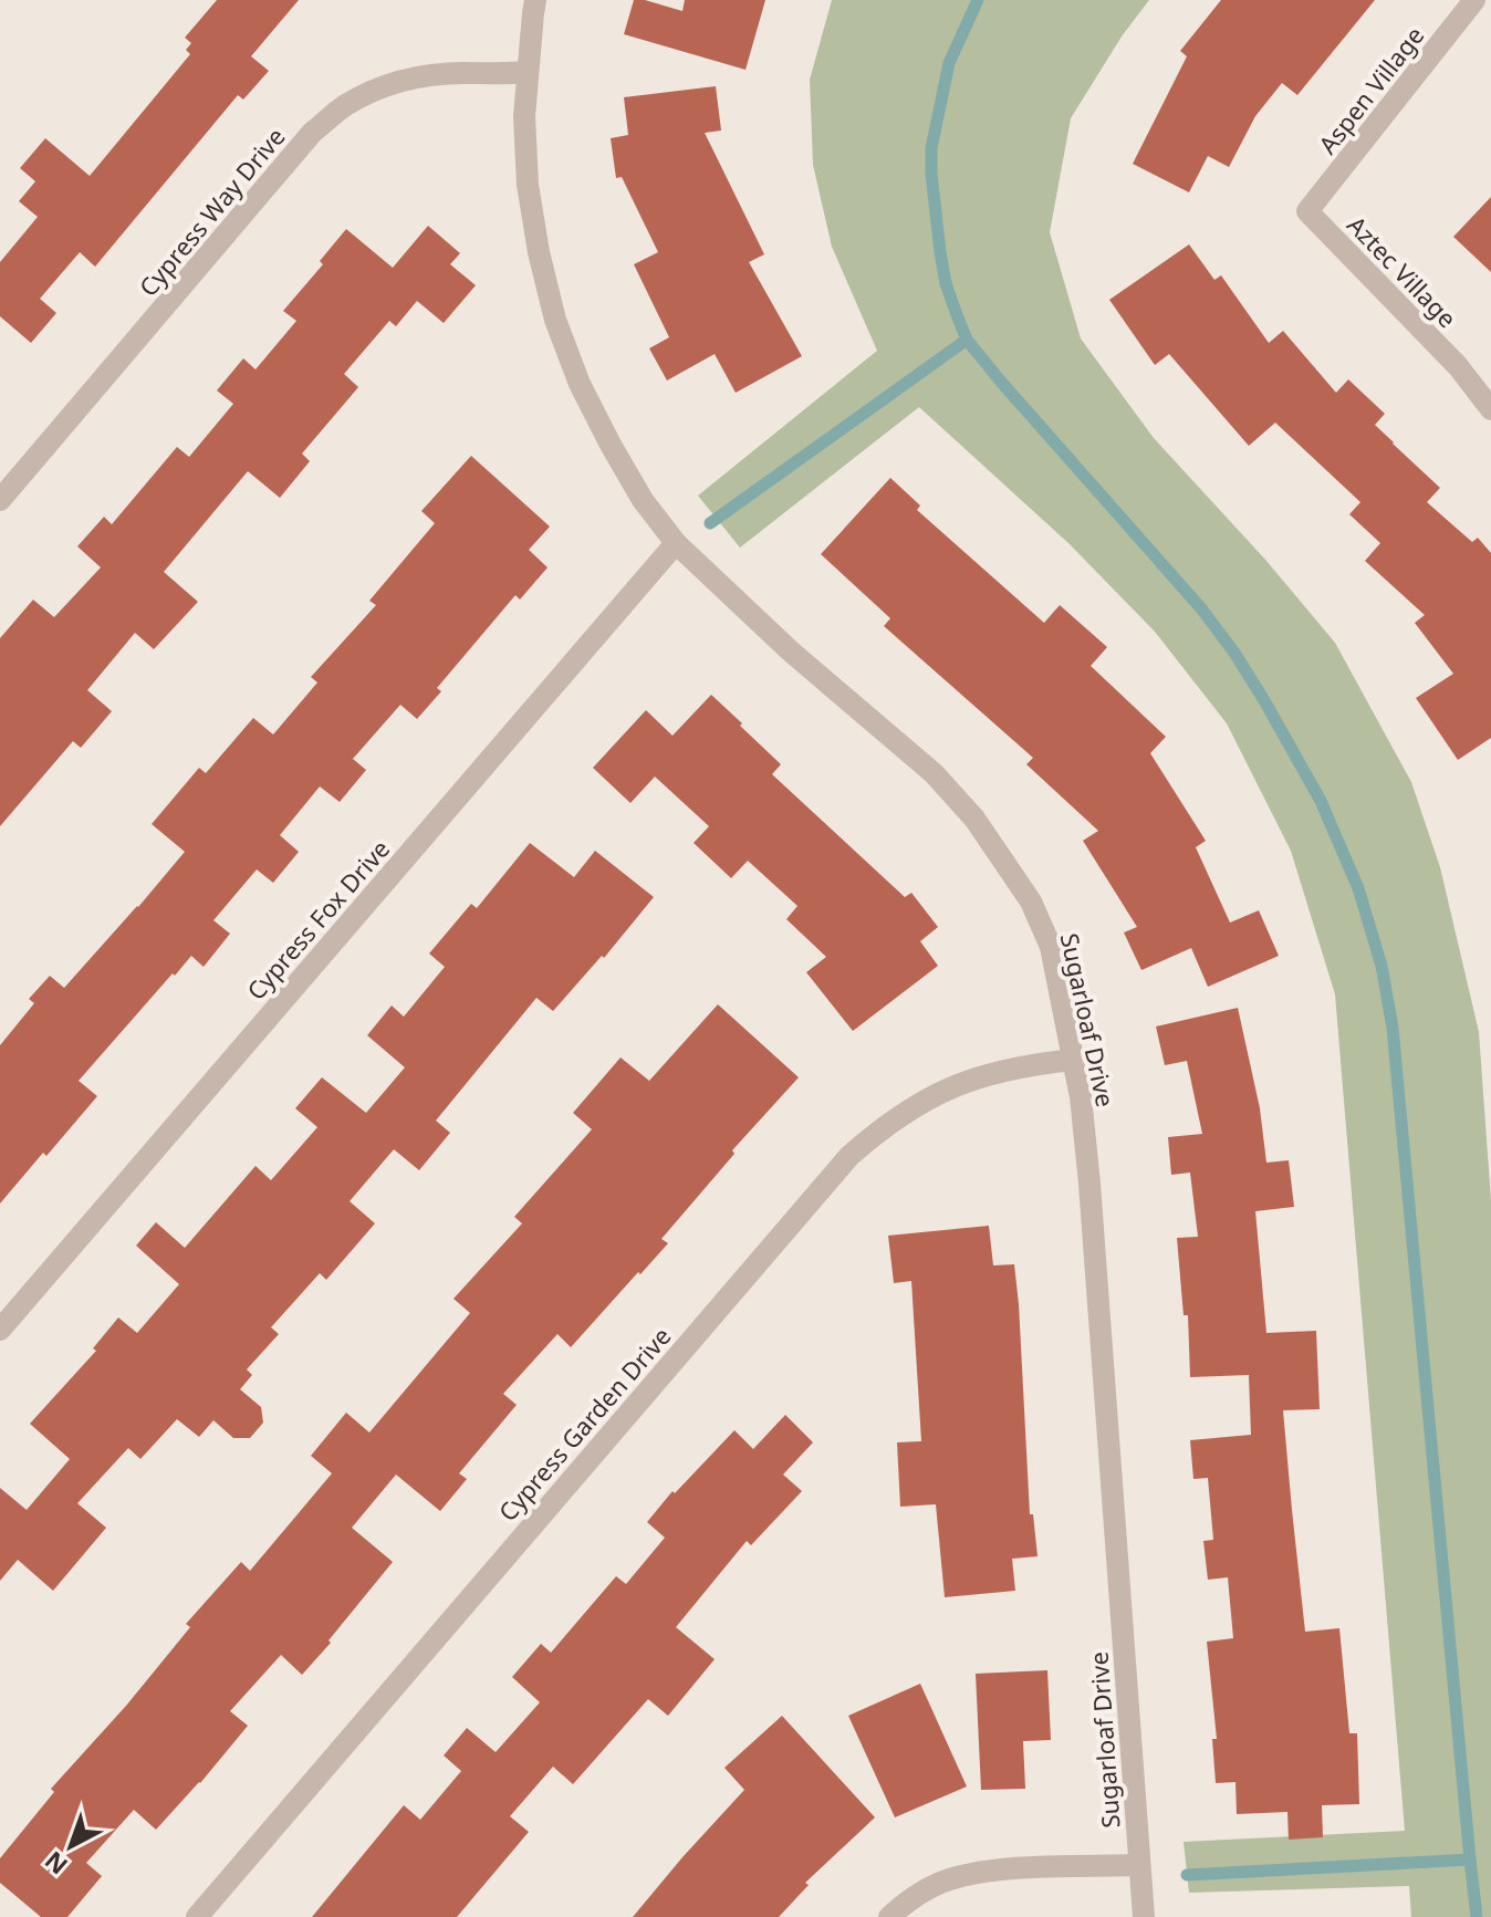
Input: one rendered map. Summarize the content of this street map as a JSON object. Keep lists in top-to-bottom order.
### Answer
{
  "streets": {
    "street": [
      "Aspen Village",
      "Cypress Way Drive",
      "Aztec Village",
      "Cypress Fox Drive",
      "Sugarloaf Drive",
      "Cypress Garden Drive"
    ]
  },
  "crossings": [
    ["Aspen Village", "Aztec Village"],
    ["Cypress Way Drive", "Sugarloaf Drive"],
    ["Cypress Fox Drive", "Sugarloaf Drive"],
    ["Sugarloaf Drive", "Cypress Garden Drive"]
  ],
  "north": "bottom left"
}
